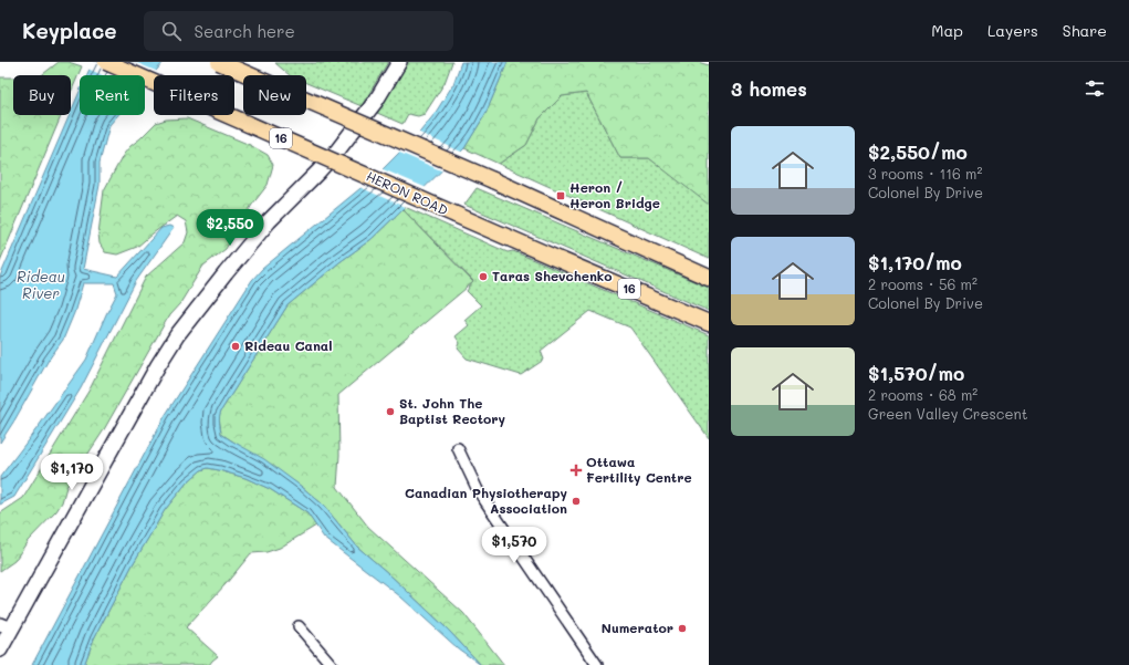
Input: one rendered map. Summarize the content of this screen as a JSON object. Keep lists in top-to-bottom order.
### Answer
{
  "streets": {
    "main road": ["16", "HERON ROAD"]
  },
  "water": ["Rideau River"],
  "places": {
    "transit": ["Heron / Heron Bridge"],
    "other": [
      "Taras Shevchenko",
      "Rideau Canal",
      "St. John The Baptist Rectory",
      "Canadian Physiotherapy Association",
      "Numerator"
    ],
    "health": ["Ottawa Fertility Centre"]
  },
  "page": {
    "header": "Keyplace",
    "search": "Search here",
    "nav": ["Map", "Layers", "Share"],
    "heading": "3 homes",
    "chip": [
      "Buy",
      "Rent",
      "Filters",
      "New"
    ],
    "list": [
      {
        "name": "$2,550/mo",
        "note": "3 rooms · 116 m² · Colonel By Drive"
      },
      {
        "name": "$1,170/mo",
        "note": "2 rooms · 56 m² · Colonel By Drive"
      },
      {
        "name": "$1,570/mo",
        "note": "2 rooms · 68 m² · Green Valley Crescent"
      }
    ],
    "price": ["$2,550", "$1,170", "$1,570"]
  }
}
